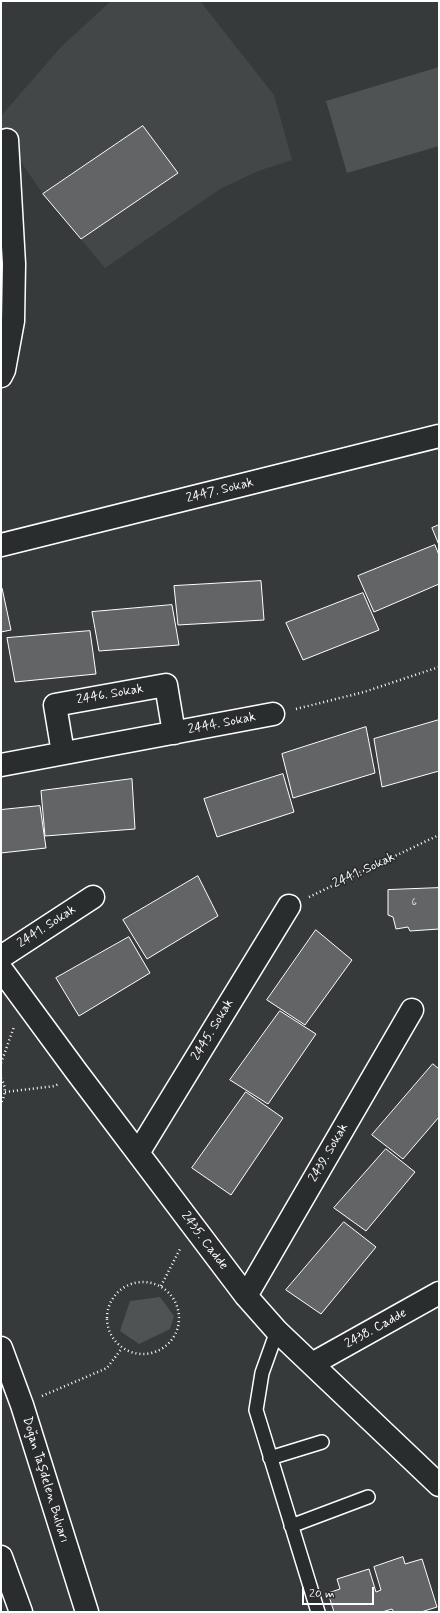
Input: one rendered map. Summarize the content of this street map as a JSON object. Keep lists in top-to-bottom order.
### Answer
{
  "streets": {
    "street": [
      "2447. Sokak",
      "2446. Sokak",
      "2444. Sokak",
      "2441. Sokak",
      "2445. Sokak",
      "2439. Sokak",
      "2435. Cadde",
      "2438. Cadde",
      "Doğan Taşdelen Bulvarı"
    ]
  },
  "crossings": [
    ["2446. Sokak", "2444. Sokak"],
    ["2441. Sokak", "2445. Sokak"],
    ["2445. Sokak", "2435. Cadde"],
    ["2439. Sokak", "2435. Cadde"],
    ["2435. Cadde", "2438. Cadde"]
  ],
  "house_numbers": ["6"],
  "scale_bar": "20 m"
}
